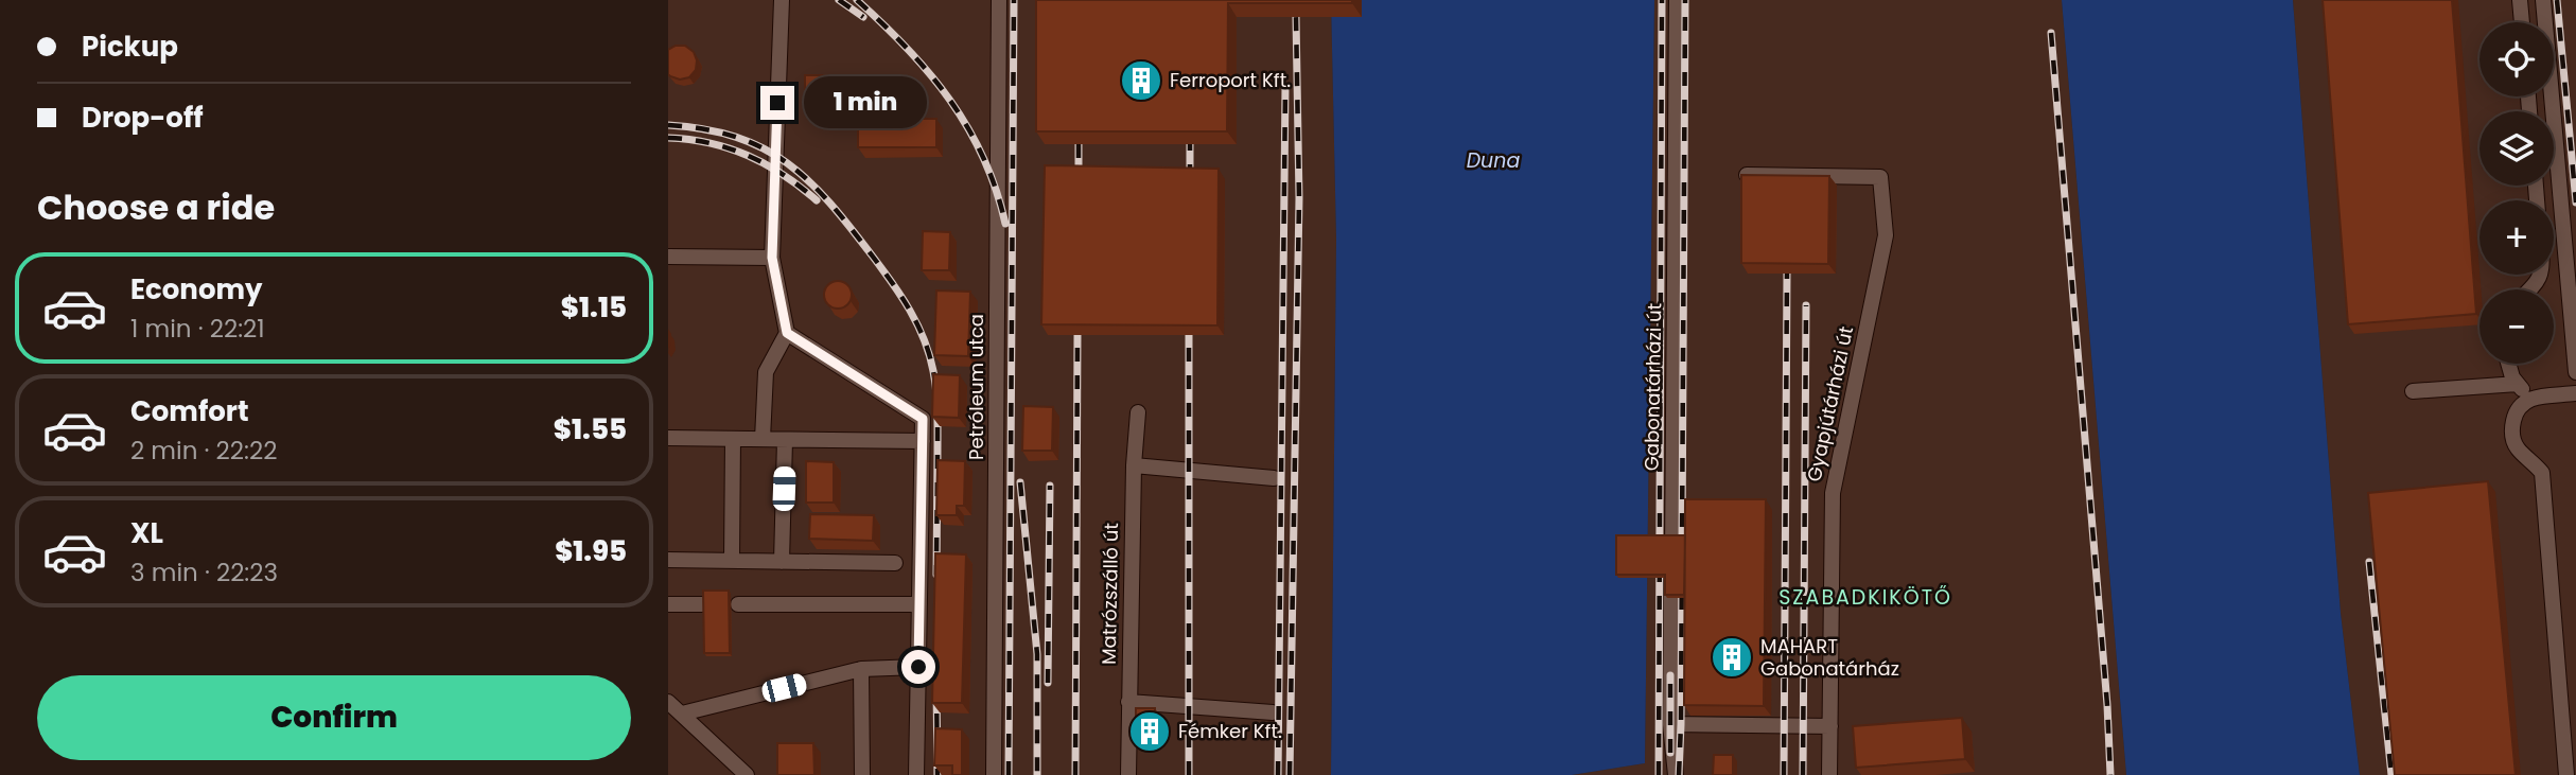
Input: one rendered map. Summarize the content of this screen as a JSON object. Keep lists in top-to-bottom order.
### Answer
{
  "streets": {
    "street": [
      "Petróleum utca",
      "Gabonatárházi út",
      "Gyapjútárházi út",
      "Matrózszálló út"
    ]
  },
  "districts": ["SZABADKIKÖTŐ"],
  "water": ["Duna"],
  "places": {
    "building": ["Ferroport Kft.", "MAHART Gabonatárház", "Fémker Kft."]
  },
  "page": {
    "banner": ["Pickup", "Drop-off"],
    "map_buttons": ["+", "−"],
    "bubble": "1 min",
    "heading": "Choose a ride",
    "list": [
      {
        "name": "Economy",
        "note": "1 min · 22:21",
        "value": "$1.15"
      },
      {
        "name": "Comfort",
        "note": "2 min · 22:22",
        "value": "$1.55"
      },
      {
        "name": "XL",
        "note": "3 min · 22:23",
        "value": "$1.95"
      }
    ],
    "buttons": "Confirm"
  }
}
